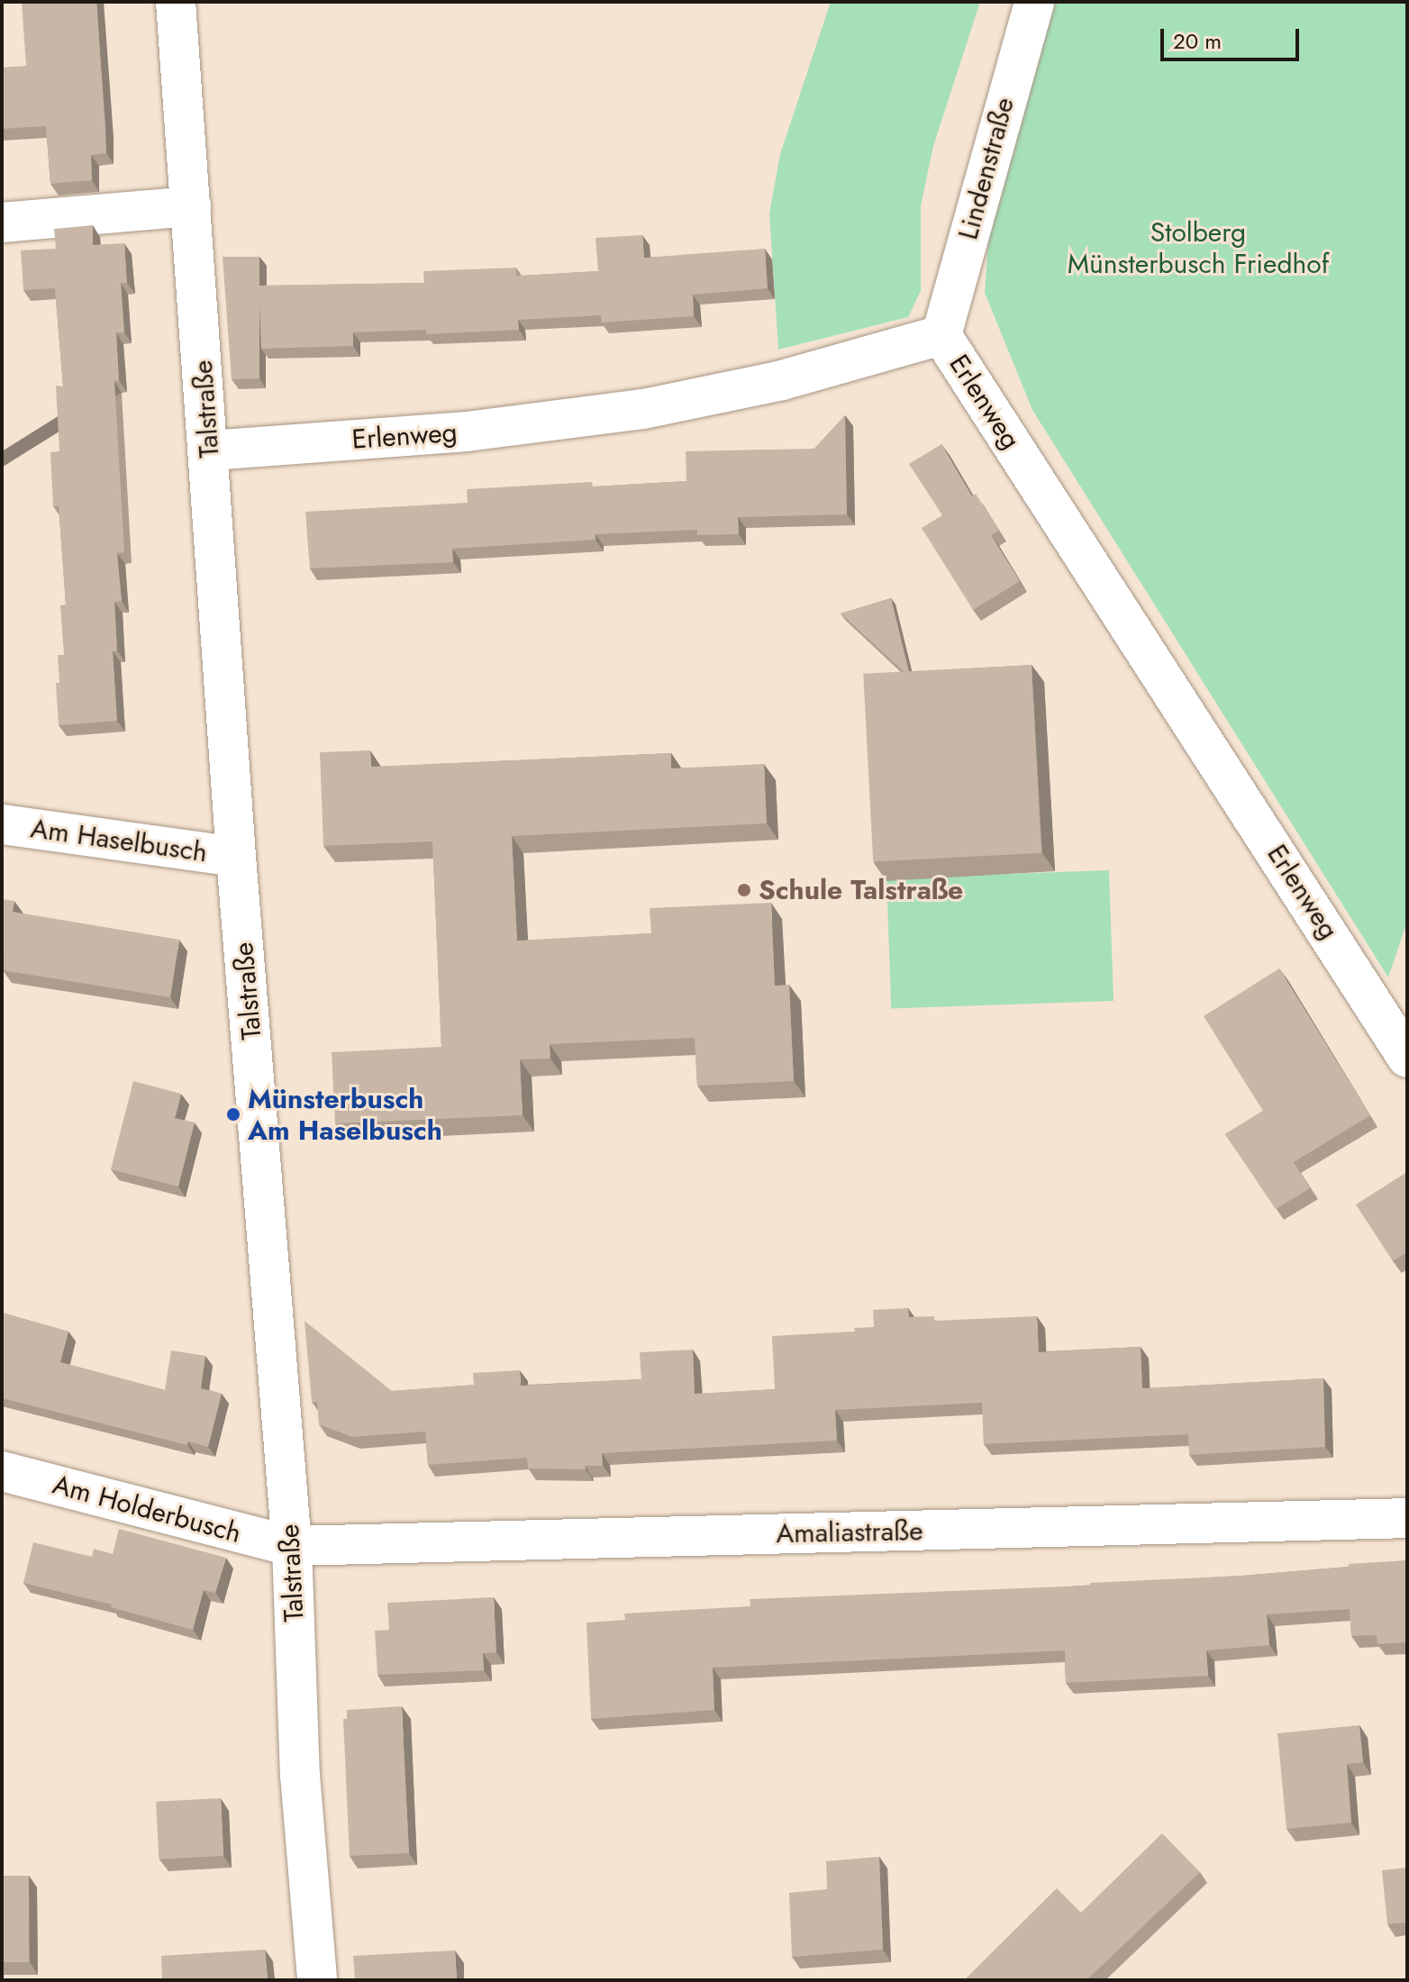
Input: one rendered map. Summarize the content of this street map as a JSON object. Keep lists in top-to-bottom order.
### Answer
{
  "streets": {
    "street": [
      "Lindenstraße",
      "Erlenweg",
      "Talstraße",
      "Am Haselbusch",
      "Am Holderbusch",
      "Amaliastraße"
    ]
  },
  "crossings": [
    ["Lindenstraße", "Erlenweg"],
    ["Erlenweg", "Talstraße"],
    ["Talstraße", "Am Haselbusch"],
    ["Talstraße", "Am Holderbusch"],
    ["Talstraße", "Amaliastraße"],
    ["Am Holderbusch", "Amaliastraße"]
  ],
  "parks": ["Stolberg Münsterbusch Friedhof"],
  "places": ["Schule Talstraße", "Münsterbusch Am Haselbusch"],
  "scale_bar": "20 m"
}
